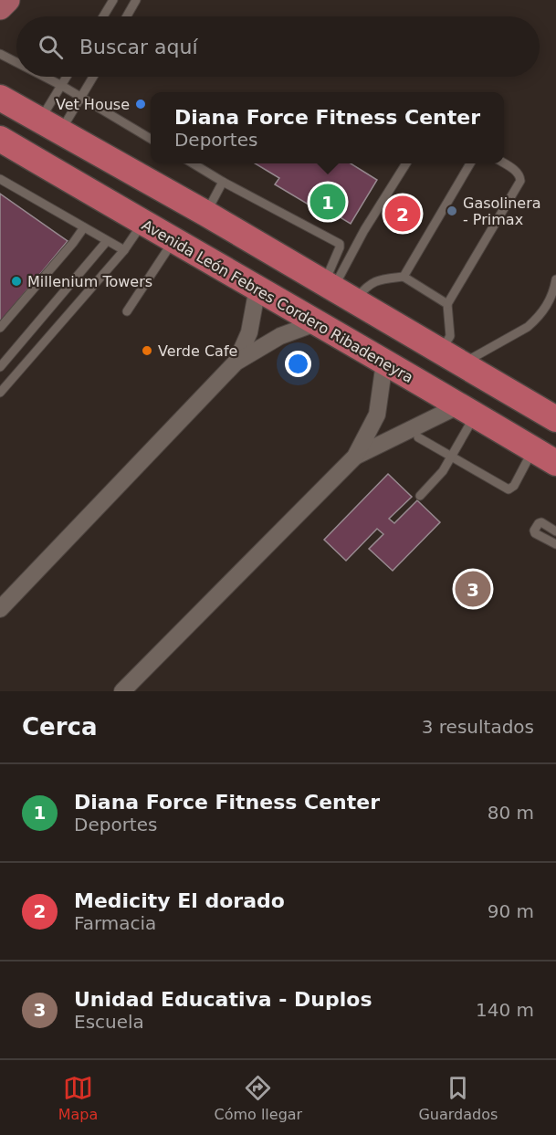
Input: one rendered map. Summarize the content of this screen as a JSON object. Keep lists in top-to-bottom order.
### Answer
{
  "streets": {
    "highway": ["Avenida León Febres Cordero Ribadeneyra"]
  },
  "places": [
    "Vet House",
    "Gasolinera - Primax",
    "Millenium Towers",
    "Verde Cafe"
  ],
  "page": {
    "search": "Buscar aquí",
    "popup": ["Diana Force Fitness Center", "Deportes"],
    "pins": ["1", "2", "3"],
    "heading": ["Cerca", "3 resultados"],
    "list": [
      {
        "mark": "1",
        "name": "Diana Force Fitness Center",
        "note": "Deportes",
        "value": "80 m"
      },
      {
        "mark": "2",
        "name": "Medicity El dorado",
        "note": "Farmacia",
        "value": "90 m"
      },
      {
        "mark": "3",
        "name": "Unidad Educativa - Duplos",
        "note": "Escuela",
        "value": "140 m"
      }
    ],
    "nav": ["Mapa", "Cómo llegar", "Guardados"]
  }
}
